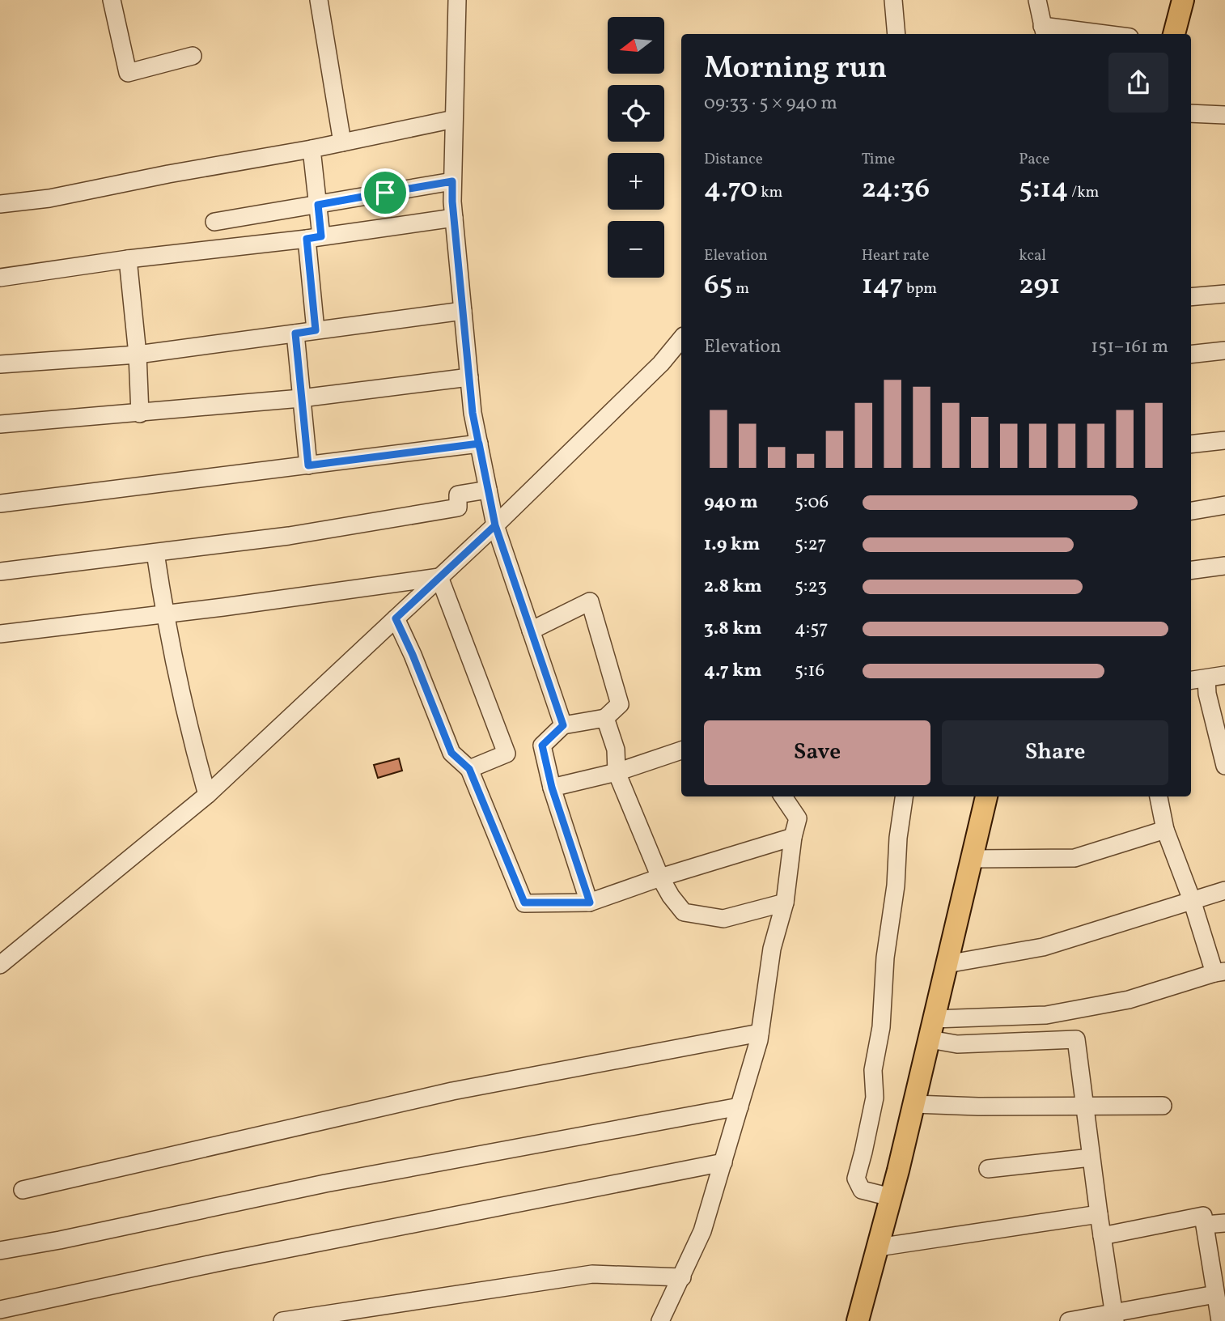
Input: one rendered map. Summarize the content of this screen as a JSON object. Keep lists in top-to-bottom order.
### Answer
{
  "north": "left",
  "page": {
    "map_buttons": ["+", "−"],
    "heading": ["Morning run", "09:33 · 5 × 940 m"],
    "stats": [
      ["Distance", "4.70 km"],
      ["Time", "24:36"],
      ["Pace", "5:14 /km"],
      ["Elevation", "65 m"],
      ["Heart rate", "147 bpm"],
      ["kcal", "291"]
    ],
    "chart": ["Elevation", "151–161 m"],
    "list": [
      {
        "name": "940 m",
        "note": "5:06"
      },
      {
        "name": "1.9 km",
        "note": "5:27"
      },
      {
        "name": "2.8 km",
        "note": "5:23"
      },
      {
        "name": "3.8 km",
        "note": "4:57"
      },
      {
        "name": "4.7 km",
        "note": "5:16"
      }
    ],
    "buttons": ["Save", "Share"]
  }
}
